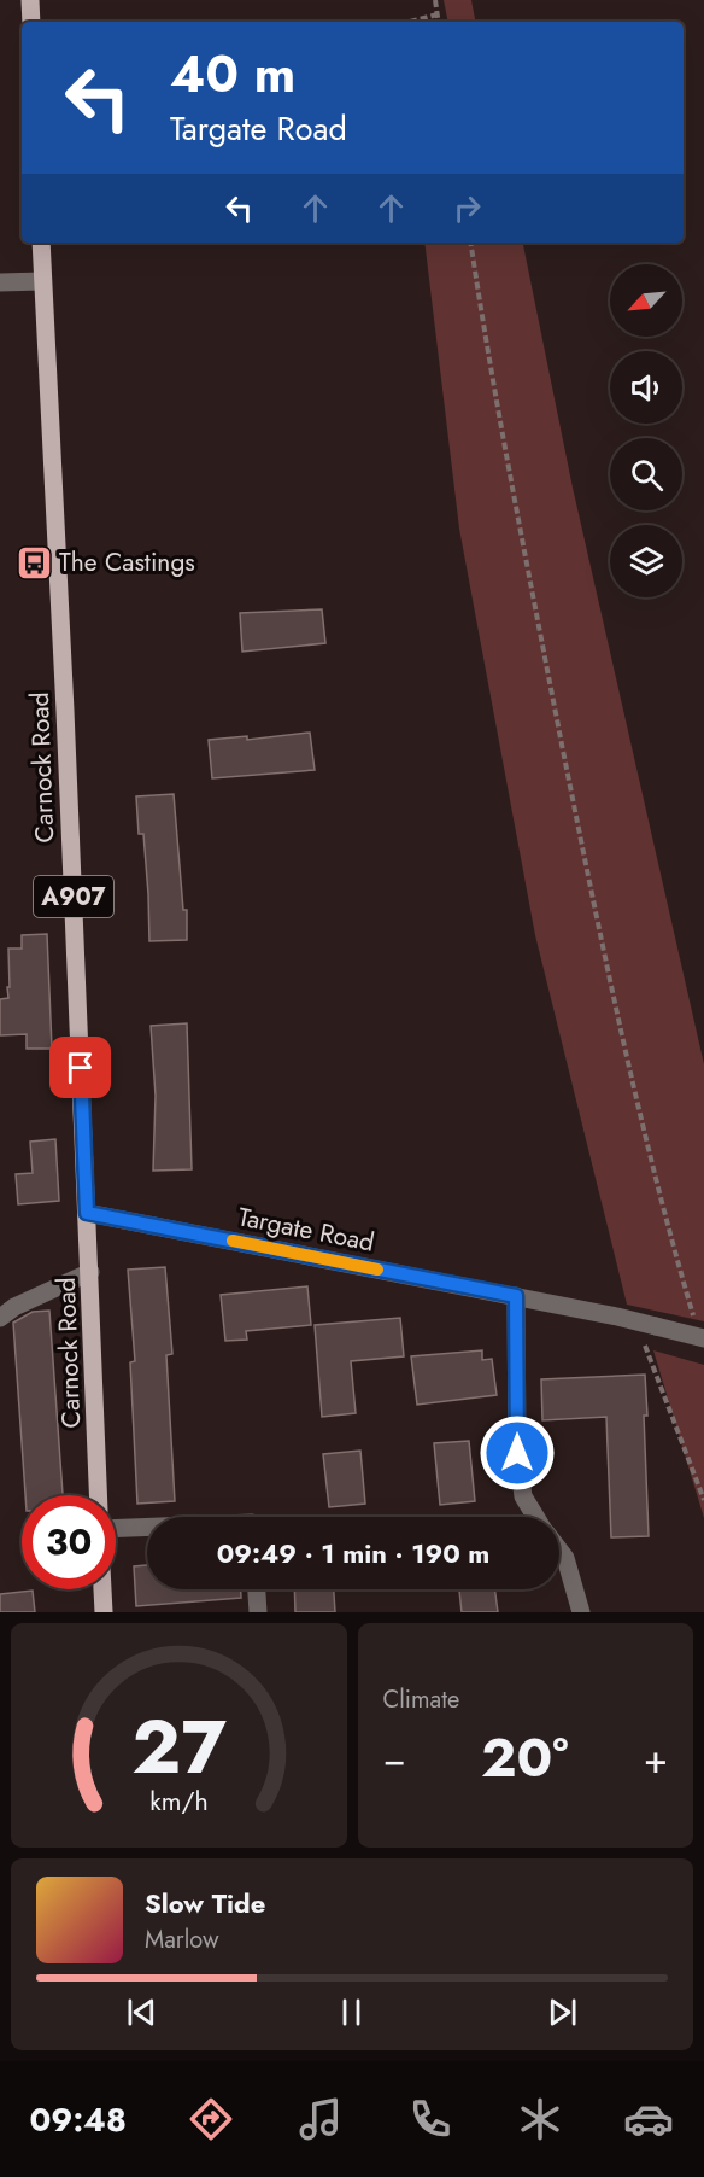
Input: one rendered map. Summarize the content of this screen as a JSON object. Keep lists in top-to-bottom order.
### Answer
{
  "streets": {
    "main road": ["Carnock Road", "A907"],
    "street": ["Targate Road"]
  },
  "crossings": [
    ["Carnock Road", "A907"],
    ["Carnock Road", "Targate Road"]
  ],
  "places": {
    "bus stop": ["The Castings"]
  },
  "north": "bottom left",
  "page": {
    "turn": ["40 m", "Targate Road"],
    "limit": "30",
    "trip": "09:49 · 1 min · 190 m",
    "tile": "Climate",
    "heat": ["−", "20°", "+"],
    "song": ["Slow Tide", "Marlow"],
    "tabs": "09:48",
    "gauge": ["27", "km/h"]
  }
}
